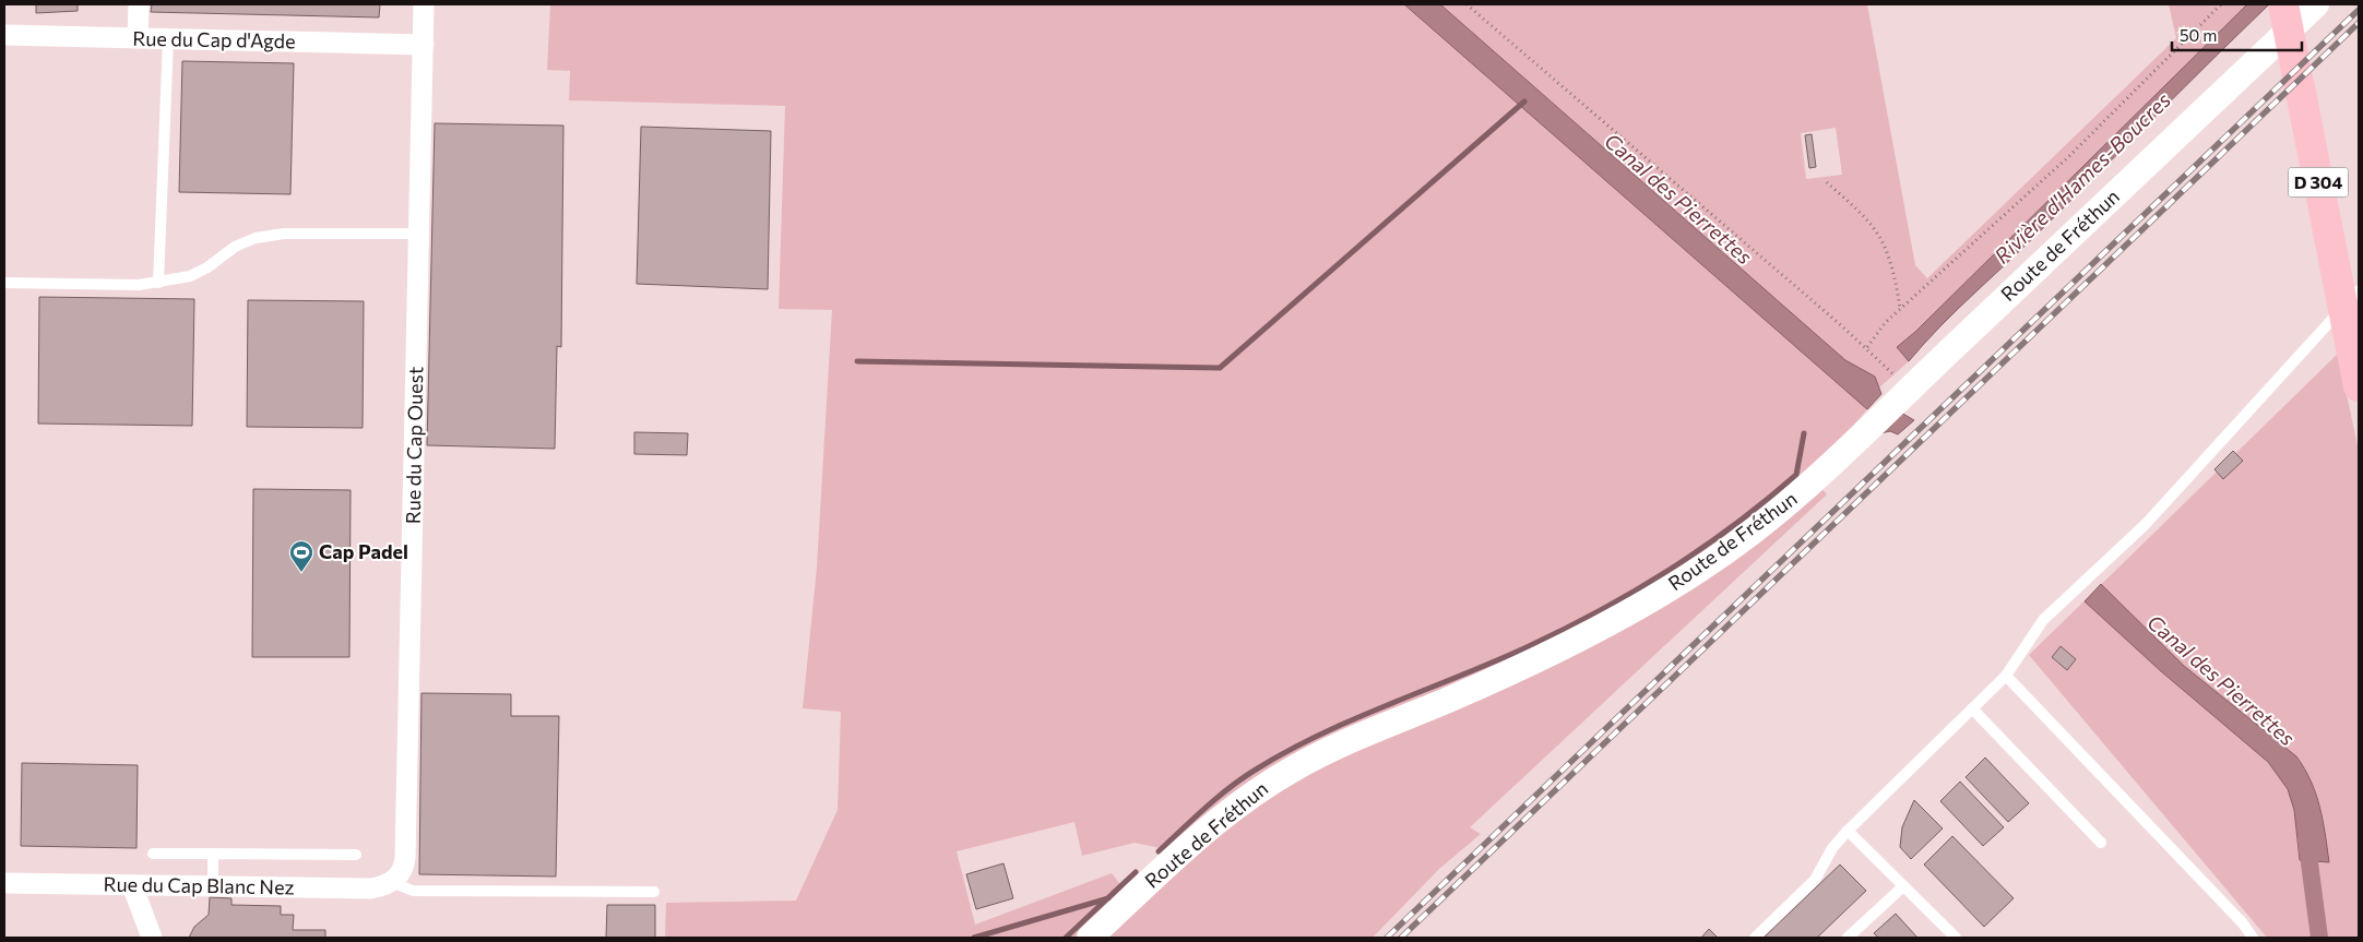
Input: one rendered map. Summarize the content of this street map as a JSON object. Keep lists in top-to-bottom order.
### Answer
{
  "streets": {
    "main road": ["D 304"],
    "street": [
      "Rue du Cap d'Agde",
      "Route de Fréthun",
      "Rue du Cap Ouest",
      "Rue du Cap Blanc Nez"
    ]
  },
  "crossings": [
    ["Rue du Cap d'Agde", "Rue du Cap Ouest"],
    ["Rue du Cap Ouest", "Rue du Cap Blanc Nez"]
  ],
  "water": ["Rivière d'Hames-Boucres", "Canal des Pierrettes"],
  "places": {
    "sports": ["Cap Padel"]
  },
  "scale_bar": "50 m"
}
